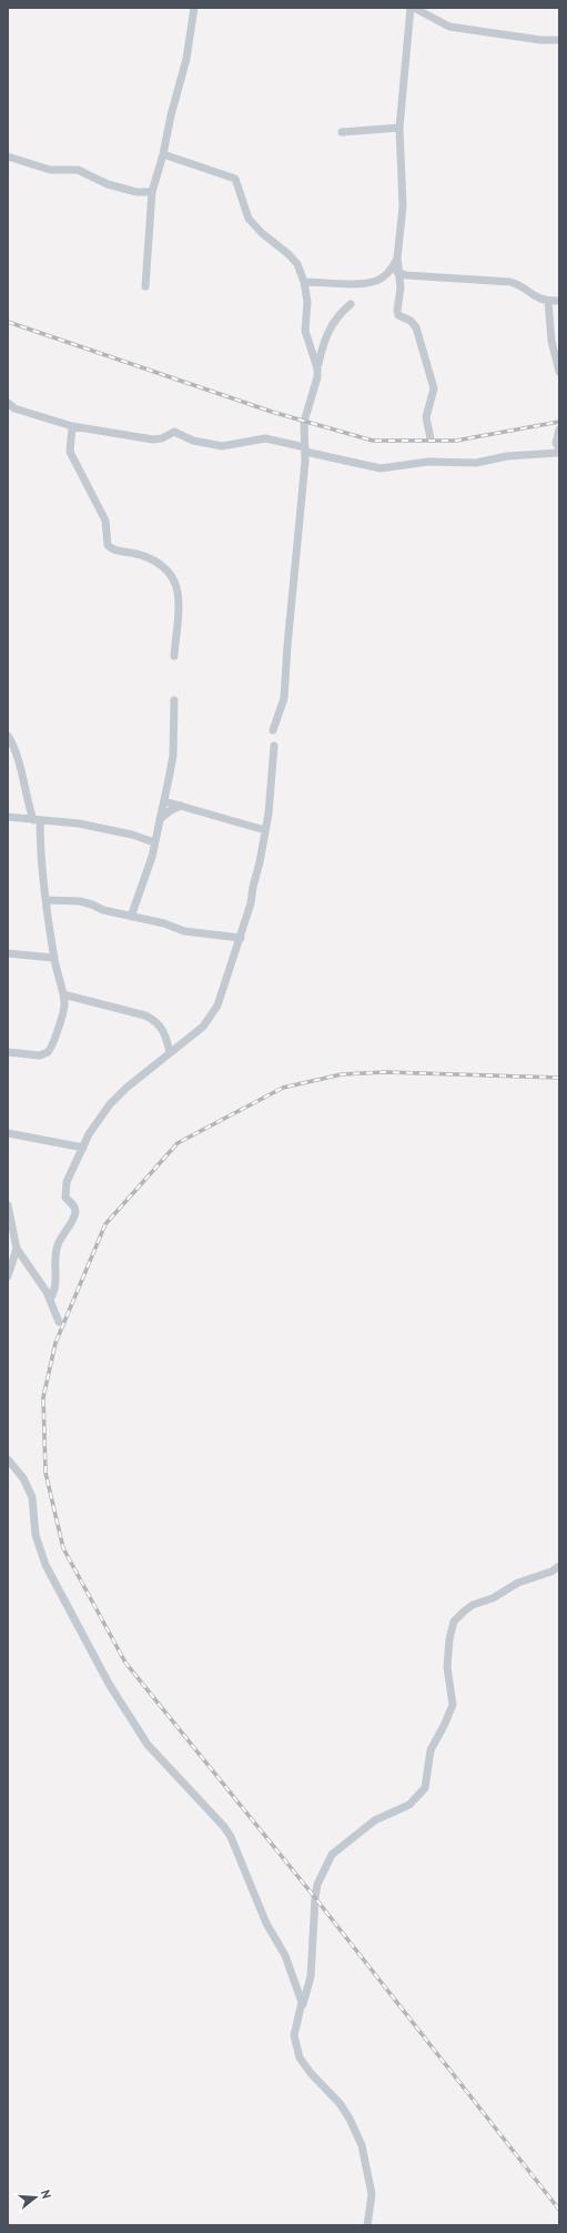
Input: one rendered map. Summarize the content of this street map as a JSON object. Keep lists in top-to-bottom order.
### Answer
{
  "north": "right"
}
